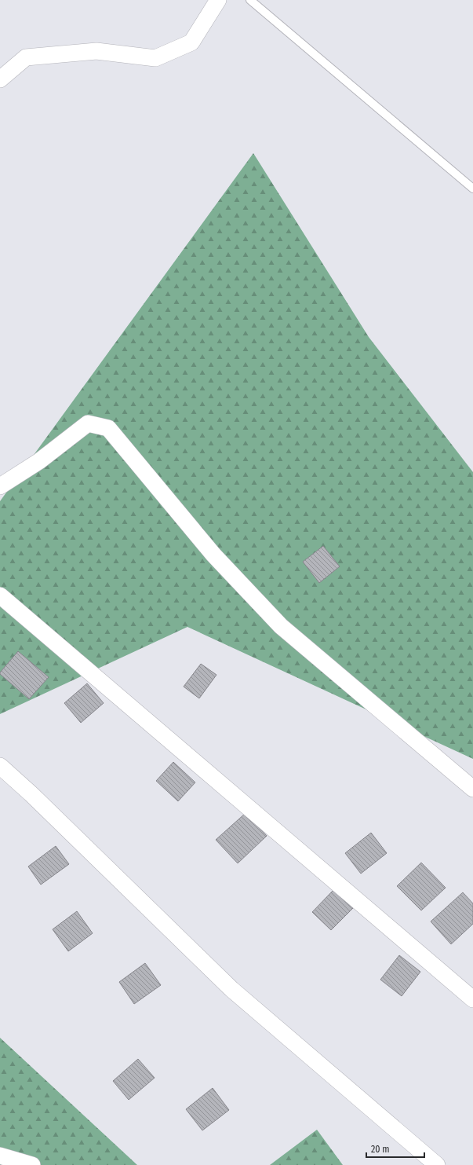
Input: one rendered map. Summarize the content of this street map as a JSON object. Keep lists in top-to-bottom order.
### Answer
{
  "scale_bar": "20 m"
}
